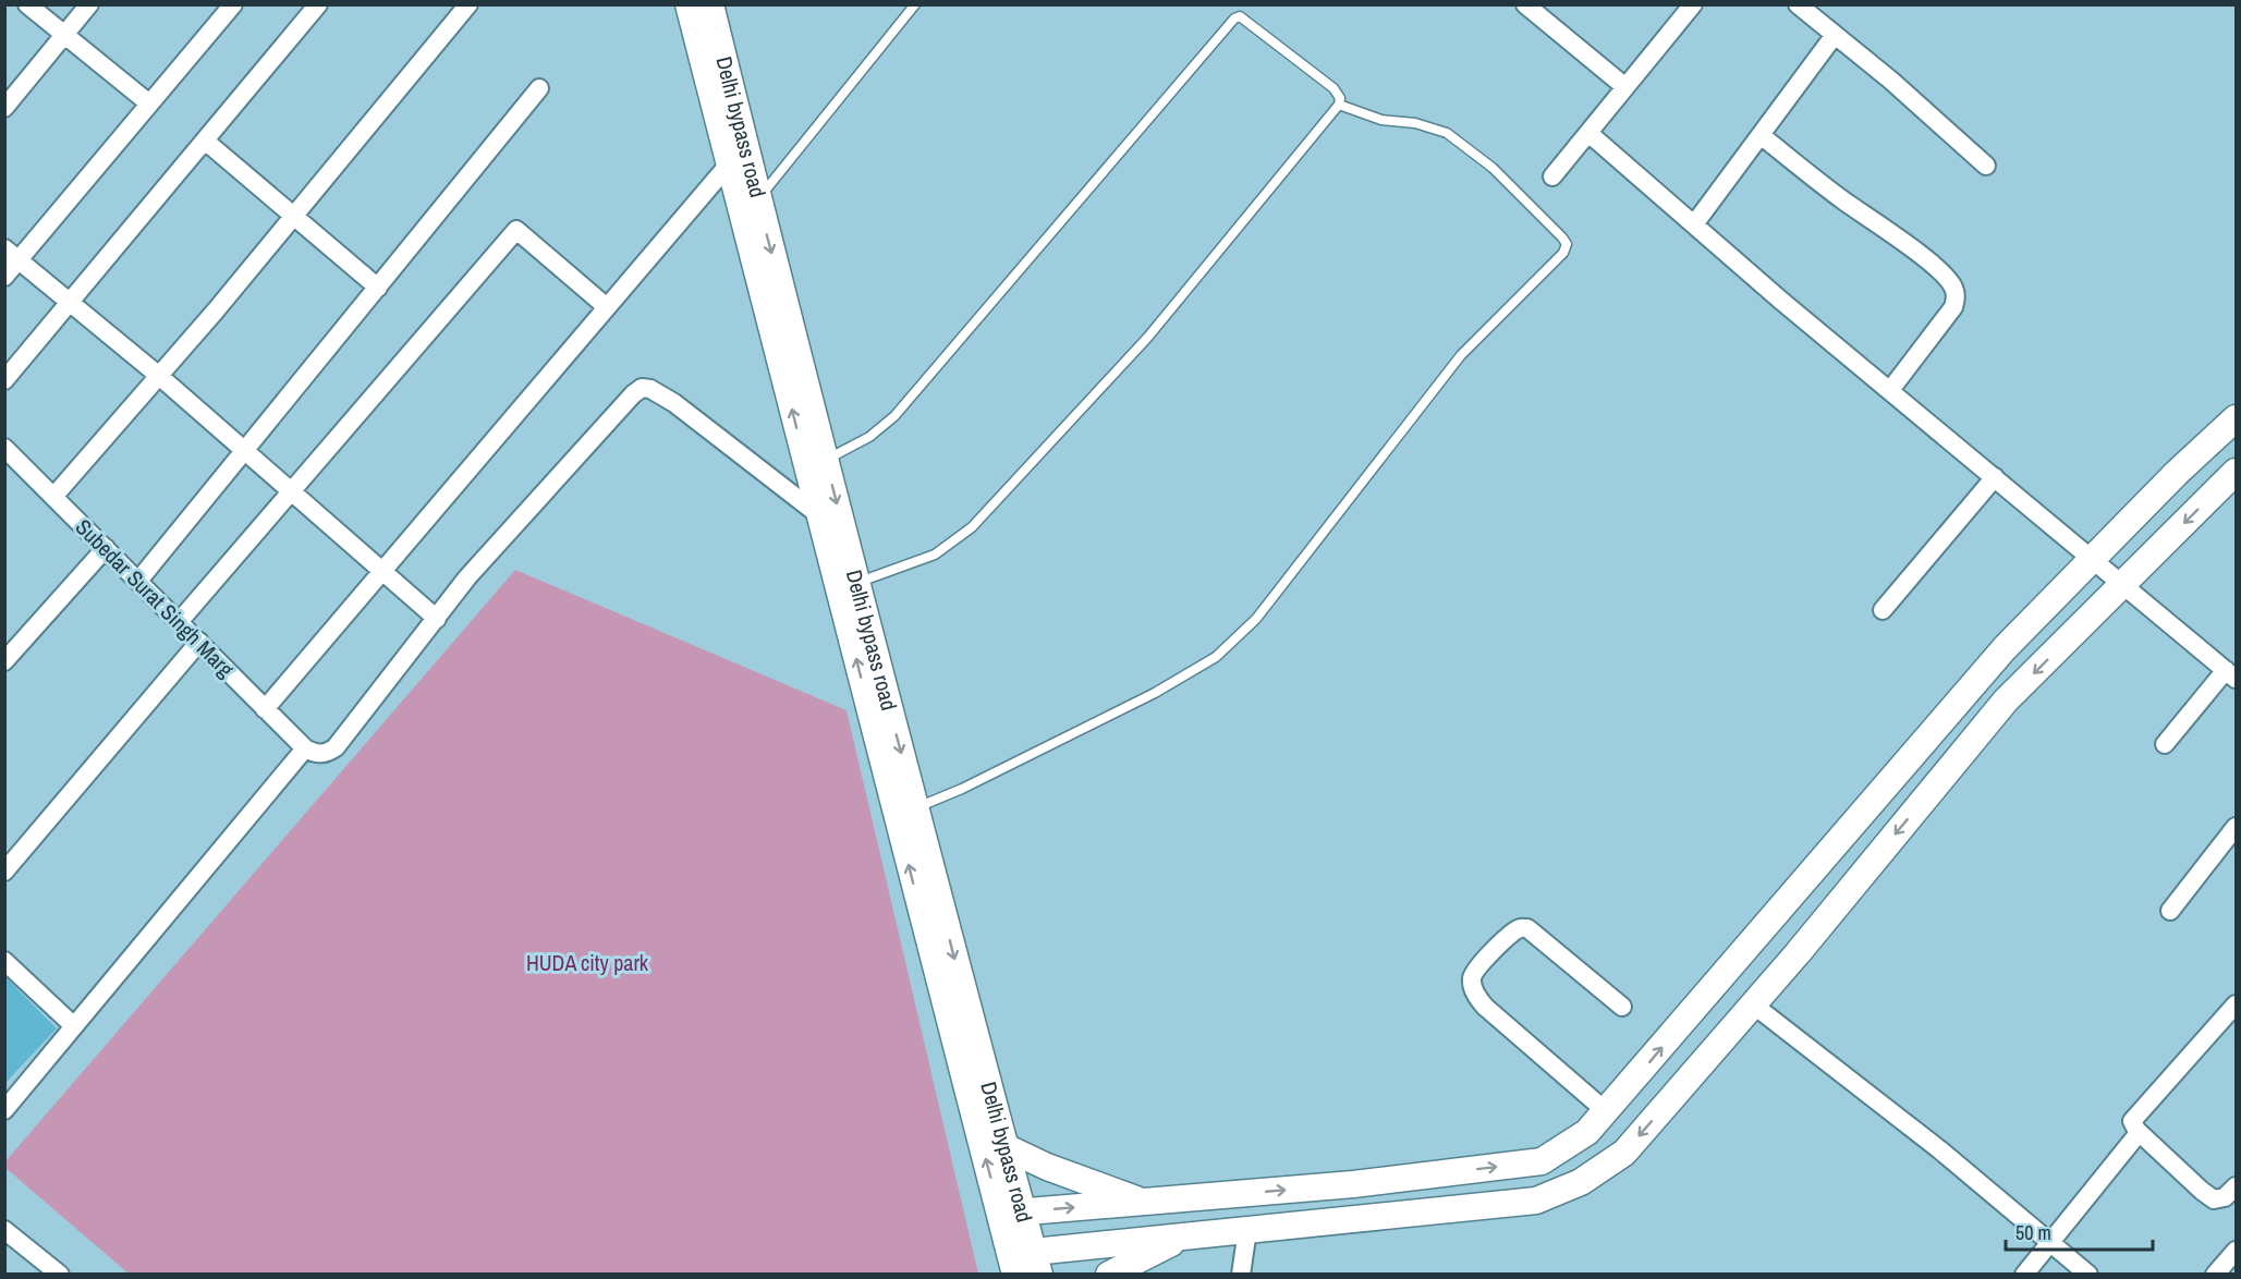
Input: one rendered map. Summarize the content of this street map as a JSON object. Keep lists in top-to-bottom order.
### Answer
{
  "streets": {
    "main road": ["Delhi bypass road"],
    "street": ["Subedar Surat Singh Marg"]
  },
  "parks": ["HUDA city park"],
  "scale_bar": "50 m"
}
